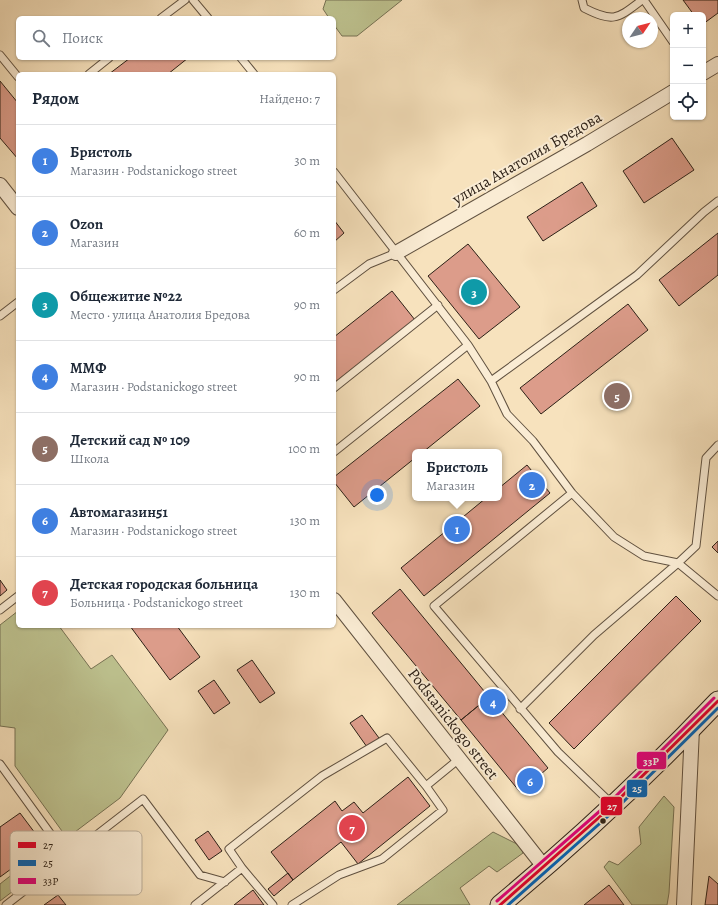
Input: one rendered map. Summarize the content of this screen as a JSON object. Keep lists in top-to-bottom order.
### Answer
{
  "streets": {
    "street": ["улица Анатолия Бредова", "Podstanickogo street"]
  },
  "lines": ["transit line 33Р", "transit line 27", "transit line 25"],
  "legend": ["27", "25", "33Р"],
  "north": "top right",
  "page": {
    "map_buttons": ["+", "−"],
    "search": "Поиск",
    "heading": ["Рядом", "Найдено: 7"],
    "list": [
      {
        "mark": "1",
        "name": "Бристоль",
        "note": "Магазин · Podstanickogo street",
        "value": "30 m"
      },
      {
        "mark": "2",
        "name": "Ozon",
        "note": "Магазин",
        "value": "60 m"
      },
      {
        "mark": "3",
        "name": "Общежитие №22",
        "note": "Место · улица Анатолия Бредова",
        "value": "90 m"
      },
      {
        "mark": "4",
        "name": "ММФ",
        "note": "Магазин · Podstanickogo street",
        "value": "90 m"
      },
      {
        "mark": "5",
        "name": "Детский сад № 109",
        "note": "Школа",
        "value": "100 m"
      },
      {
        "mark": "6",
        "name": "Автомагазин51",
        "note": "Магазин · Podstanickogo street",
        "value": "130 m"
      },
      {
        "mark": "7",
        "name": "Детская городская больница",
        "note": "Больница · Podstanickogo street",
        "value": "130 m"
      }
    ],
    "pins": [
      "3",
      "5",
      "2",
      "1",
      "4",
      "6",
      "7"
    ],
    "popup": ["Бристоль", "Магазин"]
  }
}
